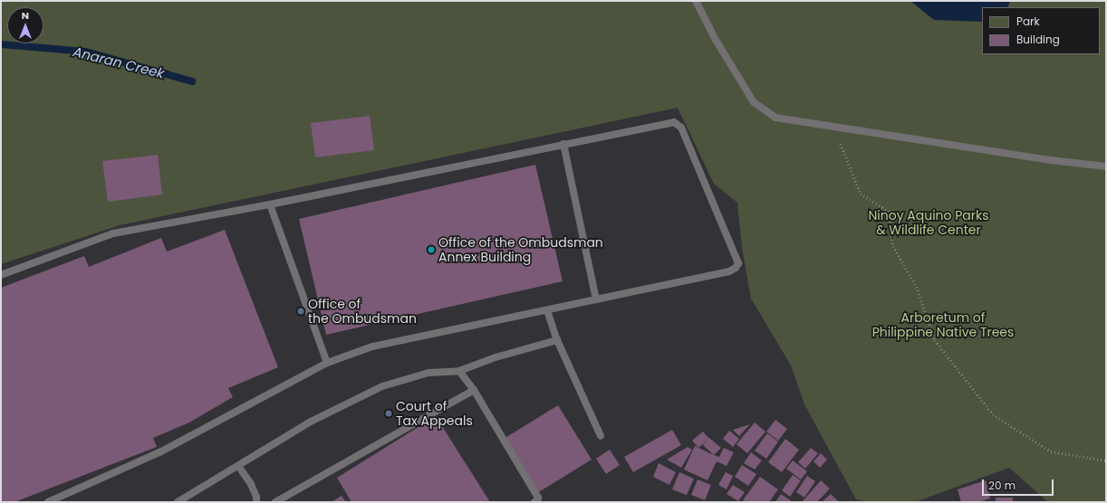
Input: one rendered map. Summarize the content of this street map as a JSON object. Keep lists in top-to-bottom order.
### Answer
{
  "water": ["Anaran Creek"],
  "parks": ["Ninoy Aquino Parks & Wildlife Center", "Arboretum of Philippine Native Trees"],
  "places": ["Office of the Ombudsman Annex Building", "Office of the Ombudsman", "Court of Tax Appeals"],
  "legend": ["Park", "Building"],
  "scale_bar": "20 m",
  "north": "top"
}
